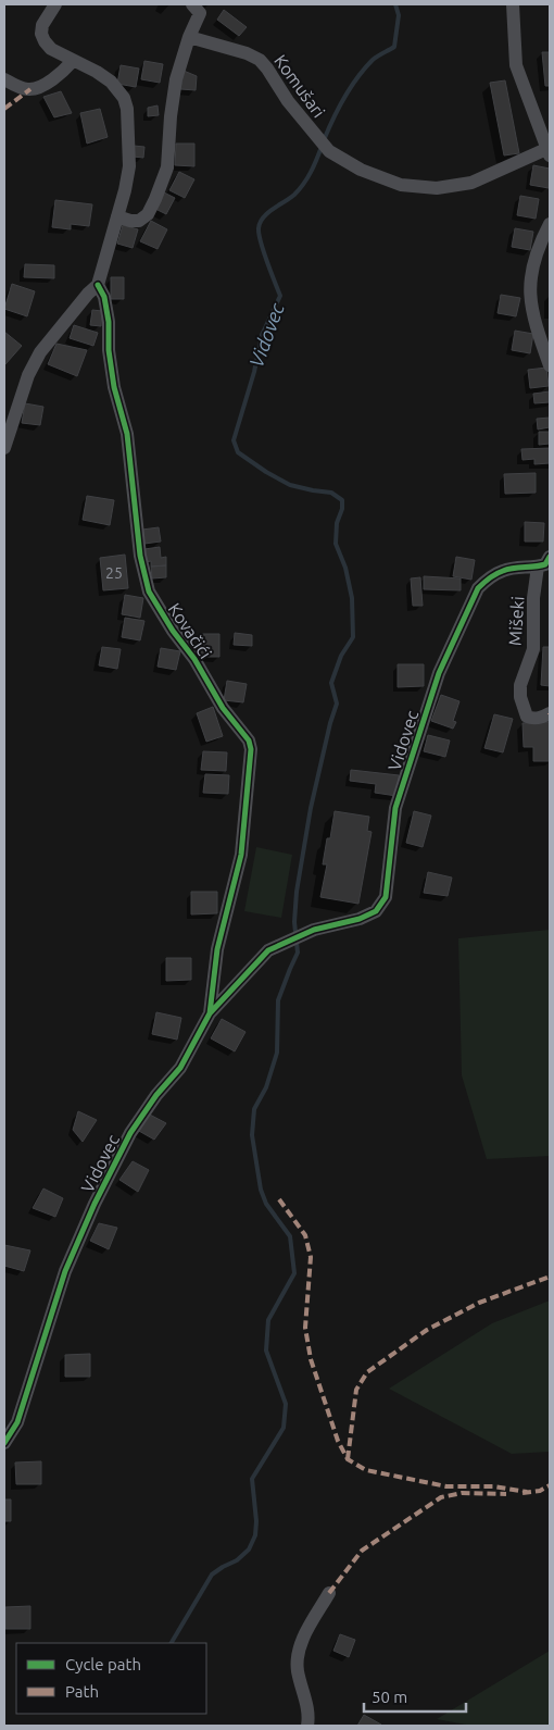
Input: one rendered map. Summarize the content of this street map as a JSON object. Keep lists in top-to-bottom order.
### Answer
{
  "streets": {
    "street": [
      "Komušari",
      "Mišeki",
      "Kovačići",
      "Vidovec"
    ]
  },
  "crossings": [
    ["Mišeki", "Vidovec"],
    ["Kovačići", "Vidovec"]
  ],
  "water": ["Vidovec"],
  "house_numbers": ["25"],
  "legend": ["Cycle path", "Path"],
  "scale_bar": "50 m"
}
